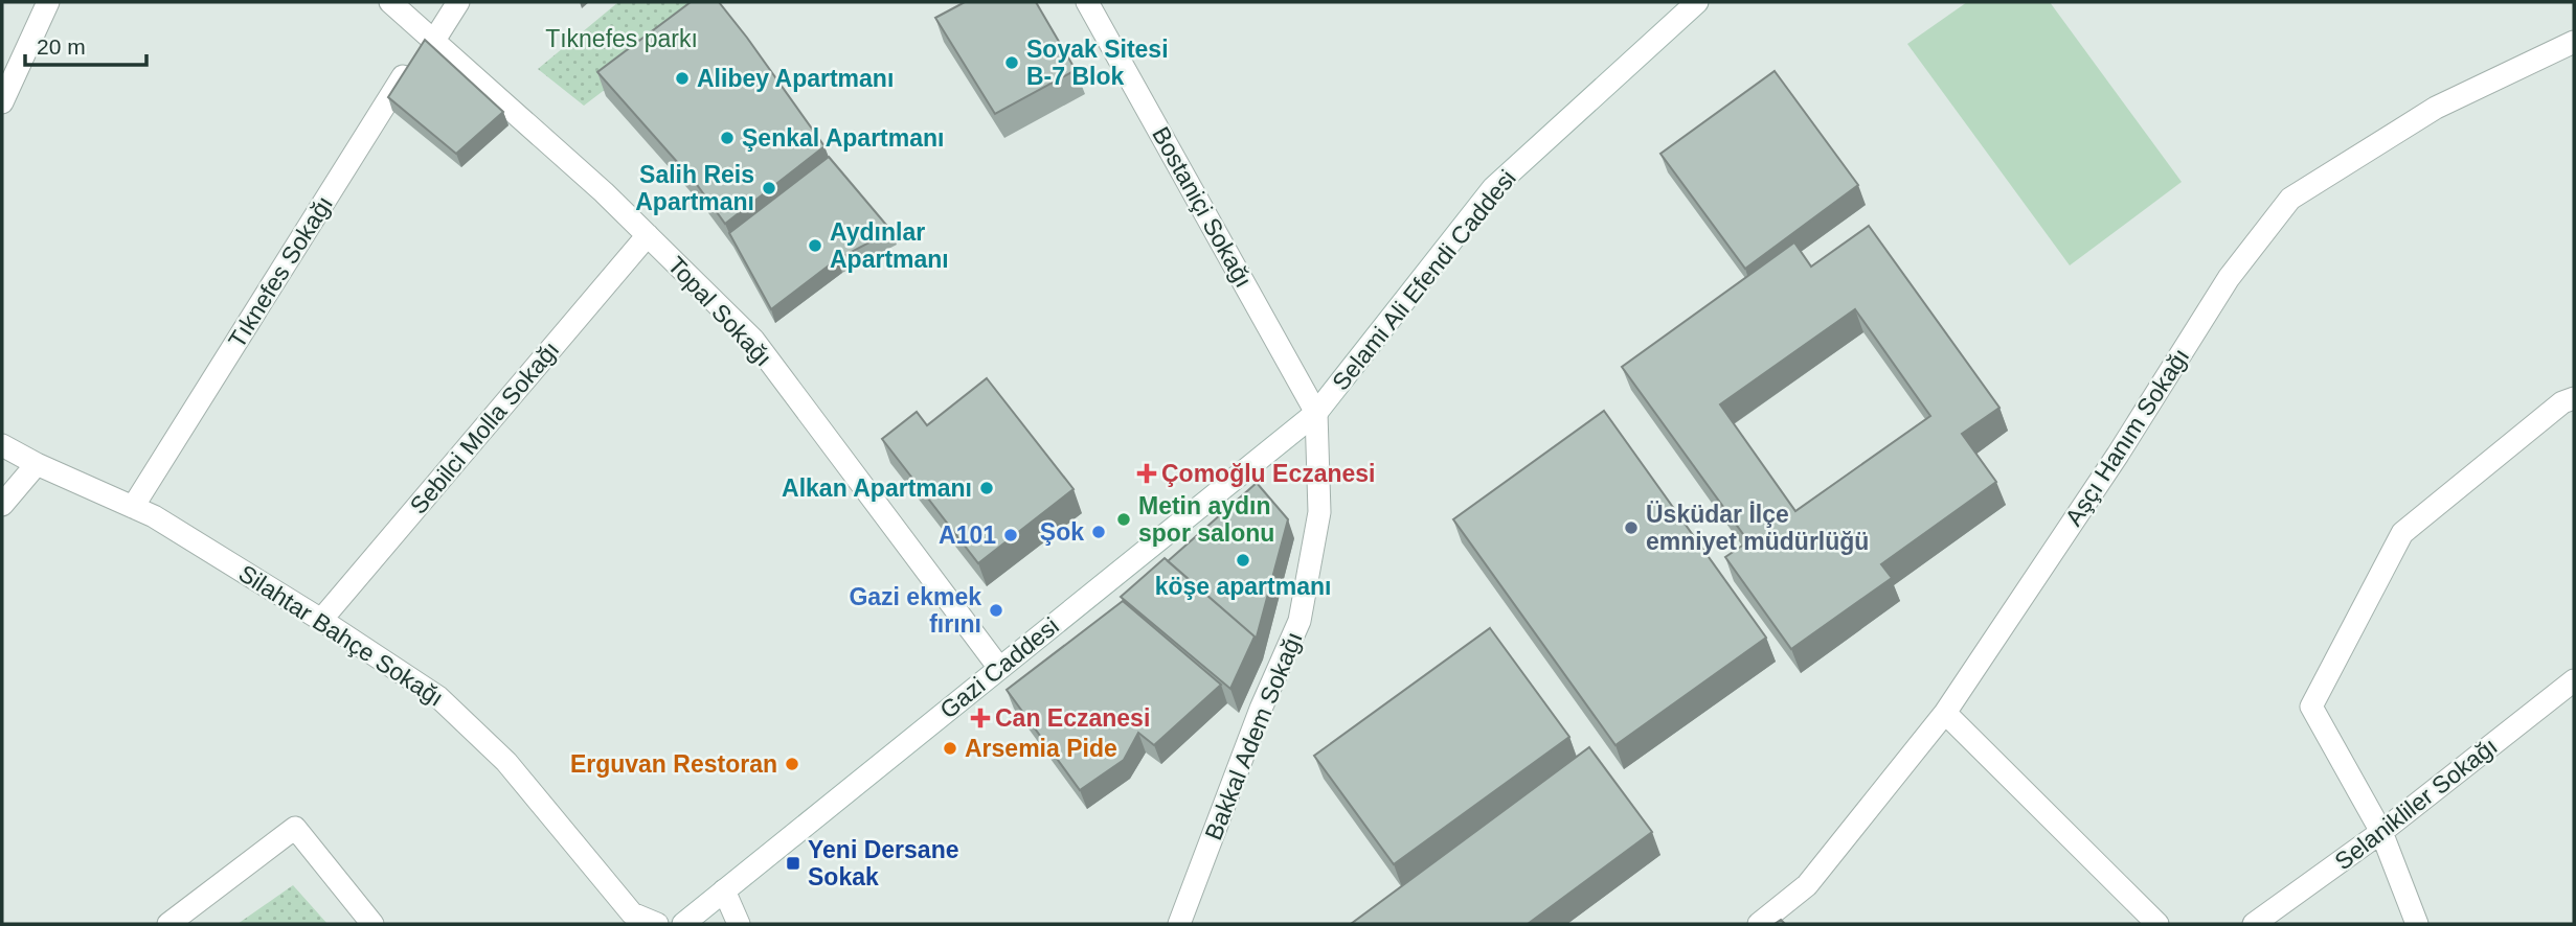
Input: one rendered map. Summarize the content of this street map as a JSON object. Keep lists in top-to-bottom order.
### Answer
{
  "streets": {
    "street": [
      "Bostaniçi Sokağı",
      "Tıknefes Sokağı",
      "Selami Ali Efendi Caddesi",
      "Topal Sokağı",
      "Sebilci Molla Sokağı",
      "Aşçı Hanım Sokağı",
      "Silahtar Bahçe Sokağı",
      "Gazi Caddesi",
      "Bakkal Adem Sokağı",
      "Selanikliler Sokağı"
    ]
  },
  "crossings": [
    ["Bostaniçi Sokağı", "Selami Ali Efendi Caddesi"],
    ["Bostaniçi Sokağı", "Gazi Caddesi"],
    ["Bostaniçi Sokağı", "Bakkal Adem Sokağı"],
    ["Tıknefes Sokağı", "Topal Sokağı"],
    ["Tıknefes Sokağı", "Silahtar Bahçe Sokağı"],
    ["Selami Ali Efendi Caddesi", "Gazi Caddesi"],
    ["Selami Ali Efendi Caddesi", "Bakkal Adem Sokağı"],
    ["Topal Sokağı", "Sebilci Molla Sokağı"],
    ["Topal Sokağı", "Gazi Caddesi"],
    ["Sebilci Molla Sokağı", "Silahtar Bahçe Sokağı"],
    ["Gazi Caddesi", "Bakkal Adem Sokağı"]
  ],
  "parks": ["Tıknefes parkı"],
  "places": {
    "other": [
      "Soyak Sitesi B-7 Blok",
      "Alibey Apartmanı",
      "Şenkal Apartmanı",
      "Salih Reis Apartmanı",
      "Aydınlar Apartmanı",
      "Alkan Apartmanı",
      "Metin aydın spor salonu",
      "Üsküdar İlçe emniyet müdürlüğü",
      "Şok",
      "A101",
      "köşe apartmanı",
      "Gazi ekmek fırını",
      "Arsemia Pide",
      "Erguvan Restoran"
    ],
    "health": ["Çomoğlu Eczanesi", "Can Eczanesi"],
    "transit": ["Yeni Dersane Sokak"]
  },
  "scale_bar": "20 m"
}
